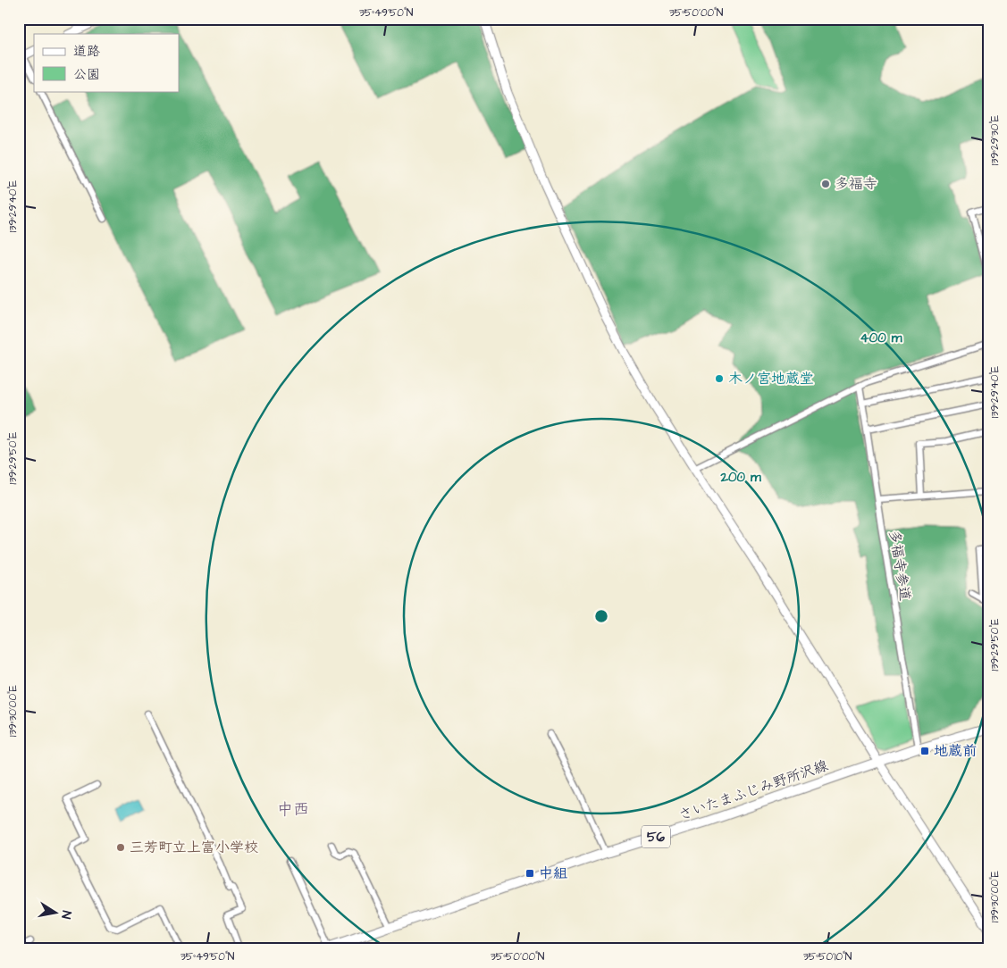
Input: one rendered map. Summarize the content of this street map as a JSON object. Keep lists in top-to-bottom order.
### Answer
{
  "streets": {
    "main road": ["さいたまふじみ野所沢線", "56"],
    "street": ["多福寺参道"]
  },
  "crossings": [
    ["多福寺参道", "さいたまふじみ野所沢線"]
  ],
  "districts": ["中西"],
  "places": {
    "other": ["多福寺", "木ノ宮地蔵堂", "三芳町立上富小学校"],
    "transit": ["地蔵前", "中組"]
  },
  "legend": ["道路", "公園"],
  "north": "right",
  "coordinates": [
    "35°49'50\"N",
    "35°50'00\"N",
    "139°29'30\"E",
    "139°29'40\"E",
    "139°29'50\"E",
    "139°30'00\"E",
    "35°50'10\"N"
  ],
  "rings": ["400 m", "200 m"]
}
